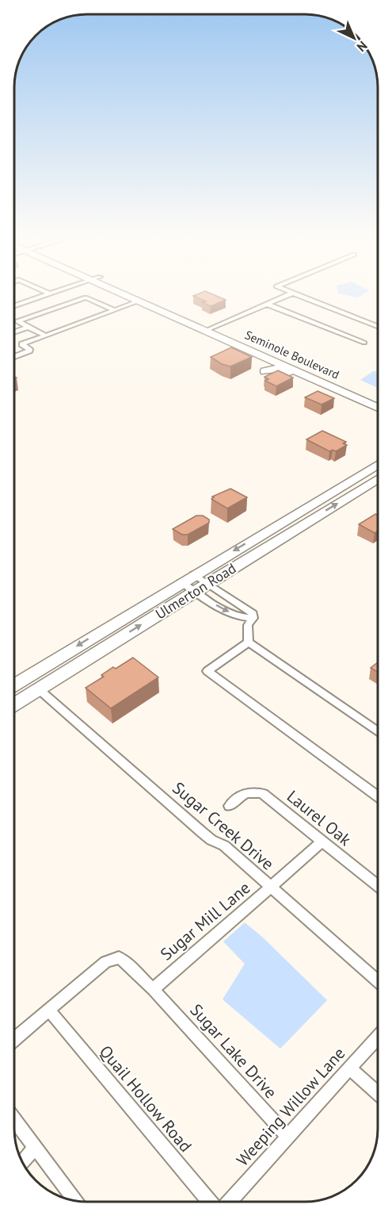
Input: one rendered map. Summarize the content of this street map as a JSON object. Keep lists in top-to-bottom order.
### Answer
{
  "streets": {
    "main road": ["Seminole Boulevard", "Ulmerton Road"],
    "street": [
      "Laurel Oak",
      "Sugar Creek Drive",
      "Sugar Mill Lane",
      "Sugar Lake Drive",
      "Quail Hollow Road",
      "Weeping Willow Lane"
    ]
  },
  "crossings": [
    ["Ulmerton Road", "Sugar Creek Drive"],
    ["Laurel Oak", "Sugar Mill Lane"],
    ["Sugar Creek Drive", "Sugar Mill Lane"],
    ["Sugar Mill Lane", "Sugar Lake Drive"],
    ["Sugar Lake Drive", "Quail Hollow Road"],
    ["Sugar Lake Drive", "Weeping Willow Lane"]
  ],
  "north": "bottom right"
}
